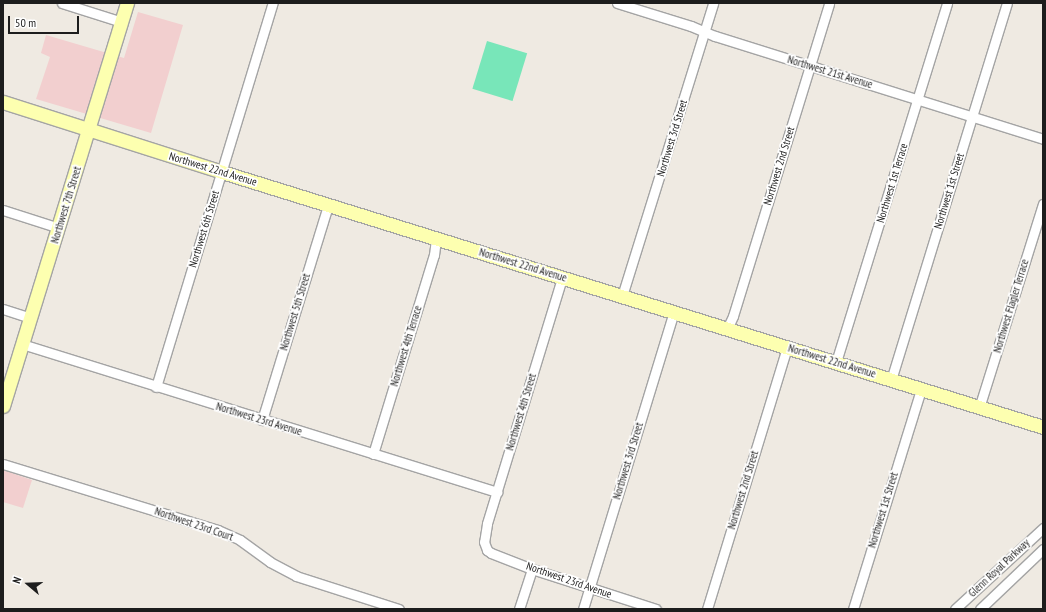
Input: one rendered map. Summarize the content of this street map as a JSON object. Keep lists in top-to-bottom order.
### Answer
{
  "streets": {
    "main road": ["Northwest 22nd Avenue", "Northwest 7th Street"],
    "street": [
      "Northwest 21st Avenue",
      "Northwest 3rd Street",
      "Northwest 2nd Street",
      "Northwest 1st Terrace",
      "Northwest 1st Street",
      "Northwest 6th Street",
      "Northwest Flagler Terrace",
      "Northwest 5th Street",
      "Northwest 4th Terrace",
      "Northwest 4th Street",
      "Northwest 23rd Avenue",
      "Northwest 23rd Court",
      "Glenn Royal Parkway"
    ]
  },
  "crossings": [
    ["Northwest 21st Avenue", "Northwest 3rd Street"],
    ["Northwest 21st Avenue", "Northwest 2nd Street"],
    ["Northwest 21st Avenue", "Northwest 1st Terrace"],
    ["Northwest 21st Avenue", "Northwest 1st Street"],
    ["Northwest 3rd Street", "Northwest 22nd Avenue"],
    ["Northwest 3rd Street", "Northwest 23rd Avenue"],
    ["Northwest 2nd Street", "Northwest 22nd Avenue"],
    ["Northwest 22nd Avenue", "Northwest 1st Terrace"],
    ["Northwest 22nd Avenue", "Northwest 1st Street"],
    ["Northwest 22nd Avenue", "Northwest 7th Street"],
    ["Northwest 22nd Avenue", "Northwest 6th Street"],
    ["Northwest 22nd Avenue", "Northwest Flagler Terrace"],
    ["Northwest 22nd Avenue", "Northwest 5th Street"],
    ["Northwest 22nd Avenue", "Northwest 4th Terrace"],
    ["Northwest 22nd Avenue", "Northwest 4th Street"],
    ["Northwest 7th Street", "Northwest 23rd Avenue"],
    ["Northwest 6th Street", "Northwest 23rd Avenue"],
    ["Northwest 5th Street", "Northwest 23rd Avenue"],
    ["Northwest 4th Terrace", "Northwest 23rd Avenue"],
    ["Northwest 4th Street", "Northwest 23rd Avenue"]
  ],
  "scale_bar": "50 m",
  "north": "left"
}
